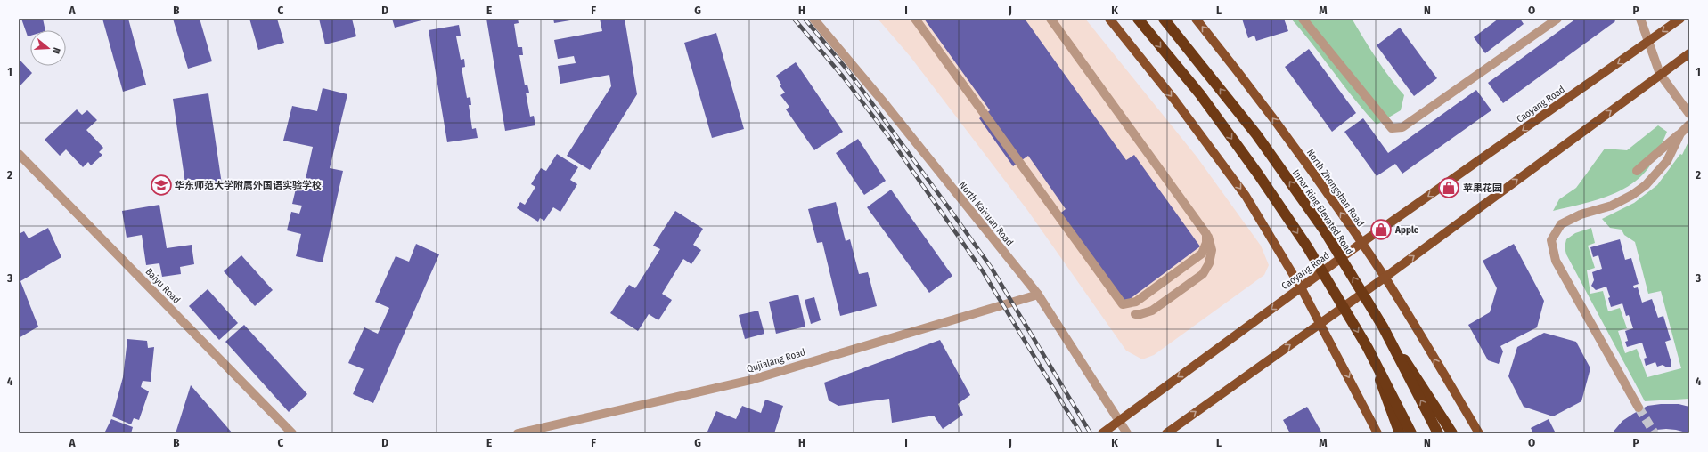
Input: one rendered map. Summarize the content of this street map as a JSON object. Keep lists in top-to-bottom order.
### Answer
{
  "streets": {
    "highway": ["Inner Ring Elevated Road"],
    "main road": ["Caoyang Road", "North Zhongshan Road"],
    "street": ["North Kaixuan Road", "Baiyu Road", "Qujialang Road"]
  },
  "crossings": [
    ["Caoyang Road", "North Zhongshan Road"],
    ["Caoyang Road", "North Kaixuan Road"],
    ["North Kaixuan Road", "Qujialang Road"]
  ],
  "places": {
    "school or university": ["华东师范大学附属外国语实验学校"],
    "shop": ["苹果花园", "Apple"]
  },
  "north": "right",
  "grid": {
    "columns": [
      "A",
      "B",
      "C",
      "D",
      "E",
      "F",
      "G",
      "H",
      "I",
      "J",
      "K",
      "L",
      "M",
      "N",
      "O",
      "P"
    ],
    "rows": [
      "1",
      "2",
      "3",
      "4"
    ]
  }
}
